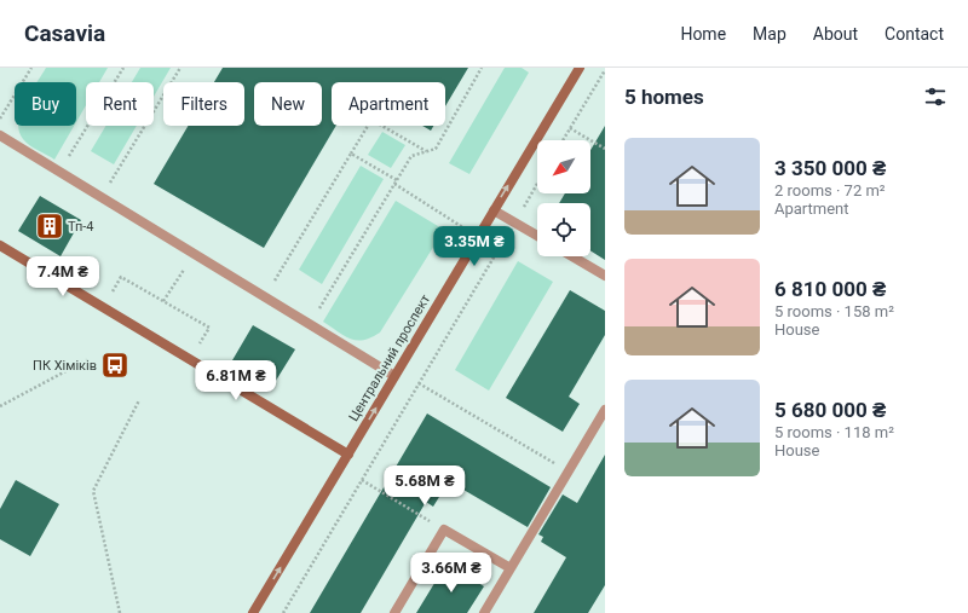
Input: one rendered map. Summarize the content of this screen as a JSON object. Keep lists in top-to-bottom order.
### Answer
{
  "streets": {
    "street": ["Центральний проспект"]
  },
  "one_way": ["Центральний проспект"],
  "places": {
    "building": ["Тп-4"],
    "bus stop": ["ПК Хіміків"]
  },
  "north": "bottom left",
  "page": {
    "header": "Casavia",
    "nav": [
      "Home",
      "Map",
      "About",
      "Contact"
    ],
    "heading": "5 homes",
    "chip": [
      "Buy",
      "Rent",
      "Filters",
      "New",
      "Apartment"
    ],
    "list": [
      {
        "name": "3 350 000 ₴",
        "note": "2 rooms · 72 m² · Apartment"
      },
      {
        "name": "6 810 000 ₴",
        "note": "5 rooms · 158 m² · House"
      },
      {
        "name": "5 680 000 ₴",
        "note": "5 rooms · 118 m² · House"
      }
    ],
    "price": [
      "3.35M ₴",
      "7.4M ₴",
      "6.81M ₴",
      "5.68M ₴",
      "3.66M ₴"
    ]
  }
}
